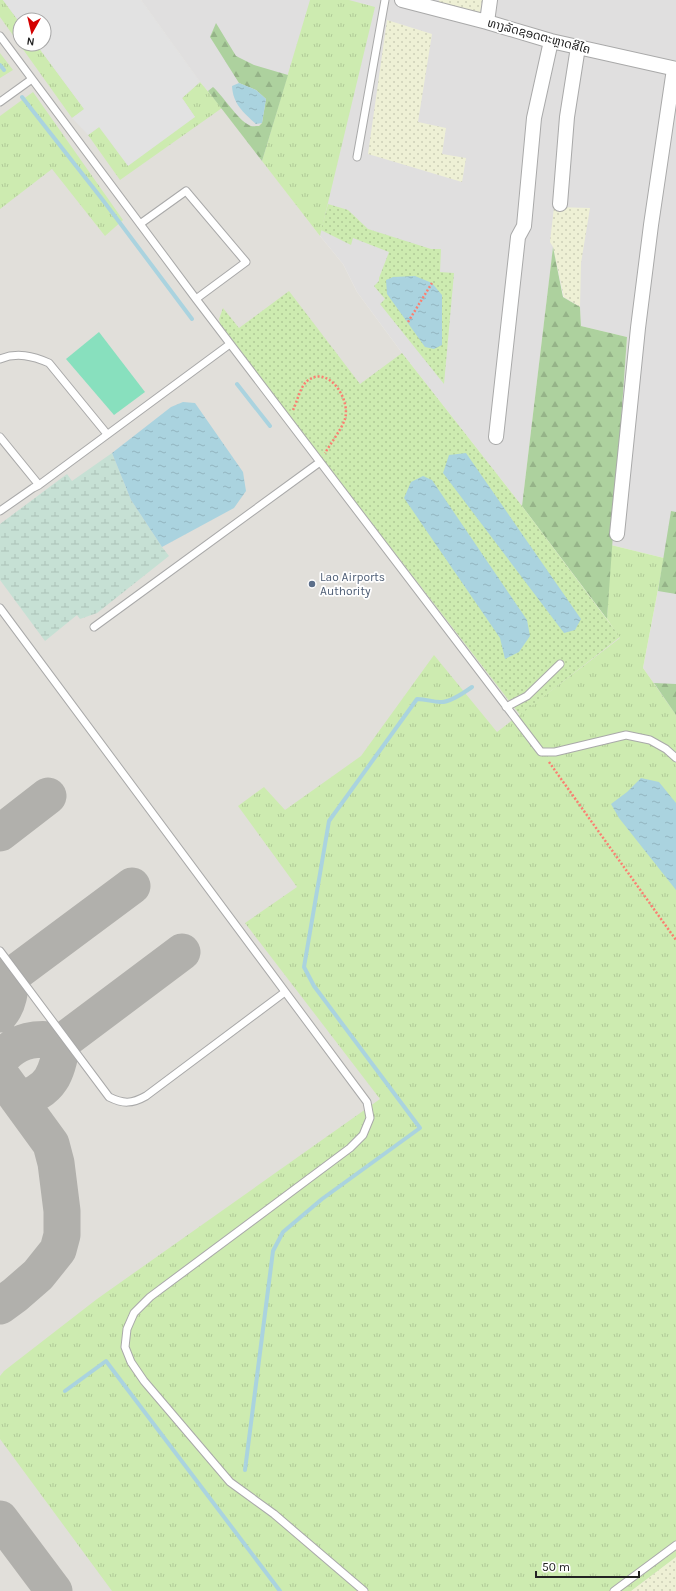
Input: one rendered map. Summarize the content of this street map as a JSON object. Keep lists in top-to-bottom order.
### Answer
{
  "streets": {
    "street": ["ທາງລັດຊອດຕະຫຼາດສີໄຄ"]
  },
  "places": ["Lao Airports Authority"],
  "scale_bar": "50 m",
  "north": "bottom"
}
